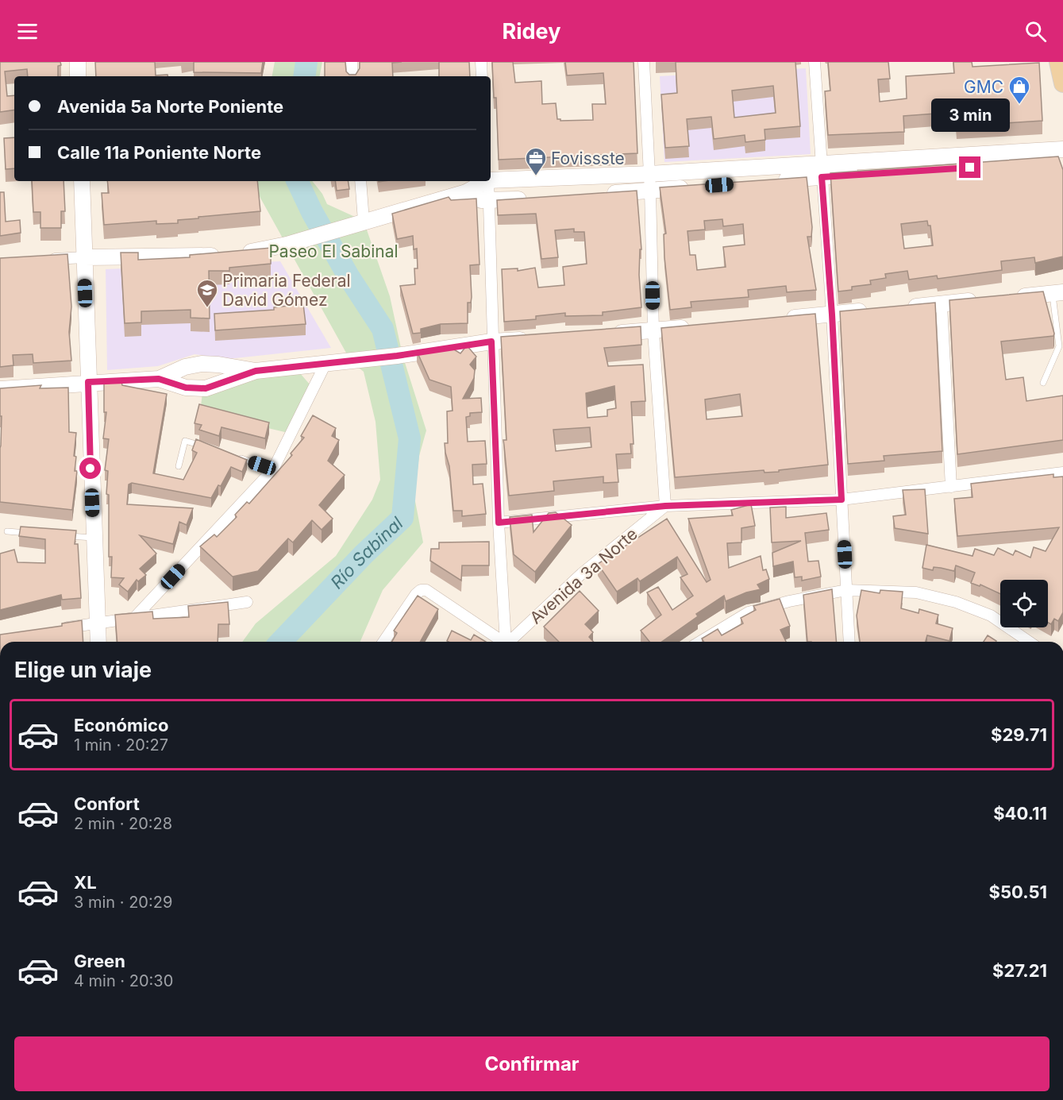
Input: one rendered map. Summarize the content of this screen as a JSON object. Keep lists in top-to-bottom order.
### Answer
{
  "streets": {
    "street": ["Avenida 3a Norte"]
  },
  "water": ["Río Sabinal"],
  "parks": ["Paseo El Sabinal"],
  "places": {
    "shop": ["GMC"],
    "office": ["Fovissste"],
    "school or university": ["Primaria Federal David Gómez"]
  },
  "page": {
    "header": "Ridey",
    "banner": ["Avenida 5a Norte Poniente", "Calle 11a Poniente Norte"],
    "bubble": "3 min",
    "heading": "Elige un viaje",
    "list": [
      {
        "name": "Económico",
        "note": "1 min · 20:27",
        "value": "$29.71"
      },
      {
        "name": "Confort",
        "note": "2 min · 20:28",
        "value": "$40.11"
      },
      {
        "name": "XL",
        "note": "3 min · 20:29",
        "value": "$50.51"
      },
      {
        "name": "Green",
        "note": "4 min · 20:30",
        "value": "$27.21"
      }
    ],
    "buttons": "Confirmar"
  }
}
